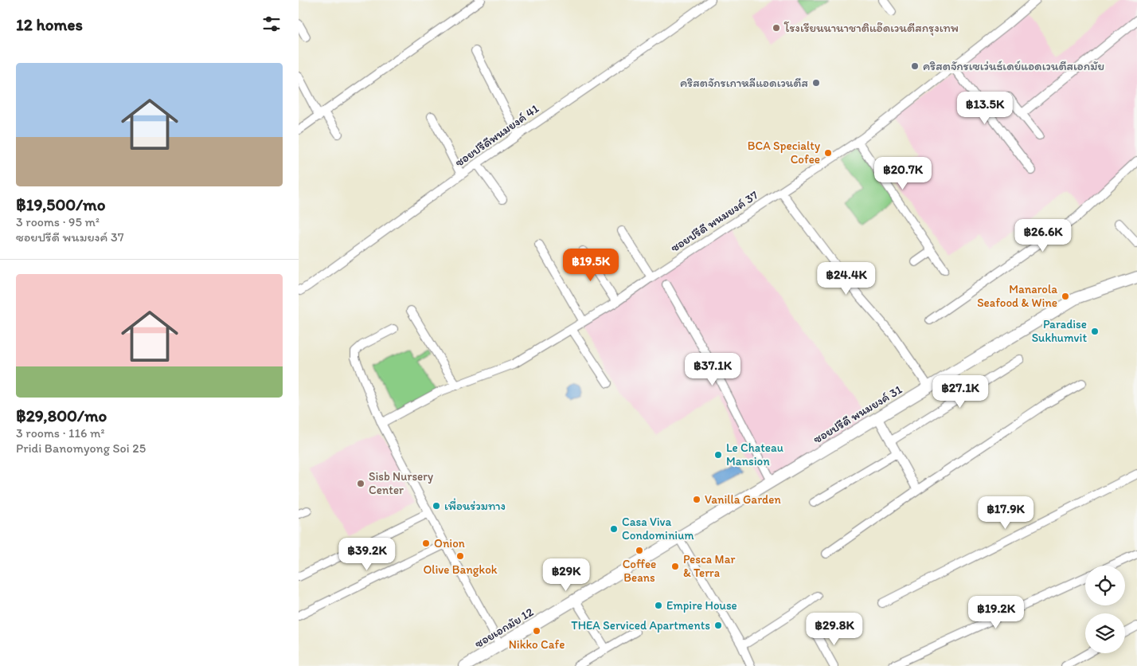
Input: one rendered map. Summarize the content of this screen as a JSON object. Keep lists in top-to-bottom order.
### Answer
{
  "streets": {
    "street": [
      "ซอยปรีดีพนมยงค์ 41",
      "ซอยปรีดี พนมยงค์ 37",
      "ซอยปรีดี พนมยงค์ 31",
      "ซอยเอกมัย 12"
    ]
  },
  "crossings": [
    ["ซอยปรีดี พนมยงค์ 31", "ซอยเอกมัย 12"]
  ],
  "places": [
    "โรงเรียนนานาชาติแอ๊ดเวนตีสกรุงเทพ",
    "คริสตจักรเซเว่นธ์เดย์แอดเวนตีสเอกมัย",
    "คริสตจักรเกาหลีแอดเวนตีส",
    "BCA Specialty Cofee",
    "Manarola Seafood & Wine",
    "Paradise Sukhumvit",
    "Le Chateau Mansion",
    "Sisb Nursery Center",
    "Vanilla Garden",
    "เพื่อนร่วมทาง",
    "Casa Viva Condominium",
    "Onion",
    "Coffee Beans",
    "Olive Bangkok",
    "Pesca Mar & Terra",
    "Empire House",
    "THEA Serviced Apartments",
    "Nikko Cafe"
  ],
  "page": {
    "heading": "12 homes",
    "list": [
      {
        "name": "฿19,500/mo",
        "note": "3 rooms · 95 m² · ซอยปรีดี พนมยงค์ 37"
      },
      {
        "name": "฿29,800/mo",
        "note": "3 rooms · 116 m² · Pridi Banomyong Soi 25"
      }
    ],
    "price": [
      "฿13.5K",
      "฿20.7K",
      "฿26.6K",
      "฿19.5K",
      "฿24.4K",
      "฿37.1K",
      "฿27.1K",
      "฿17.9K",
      "฿39.2K",
      "฿29K",
      "฿19.2K",
      "฿29.8K"
    ]
  }
}
